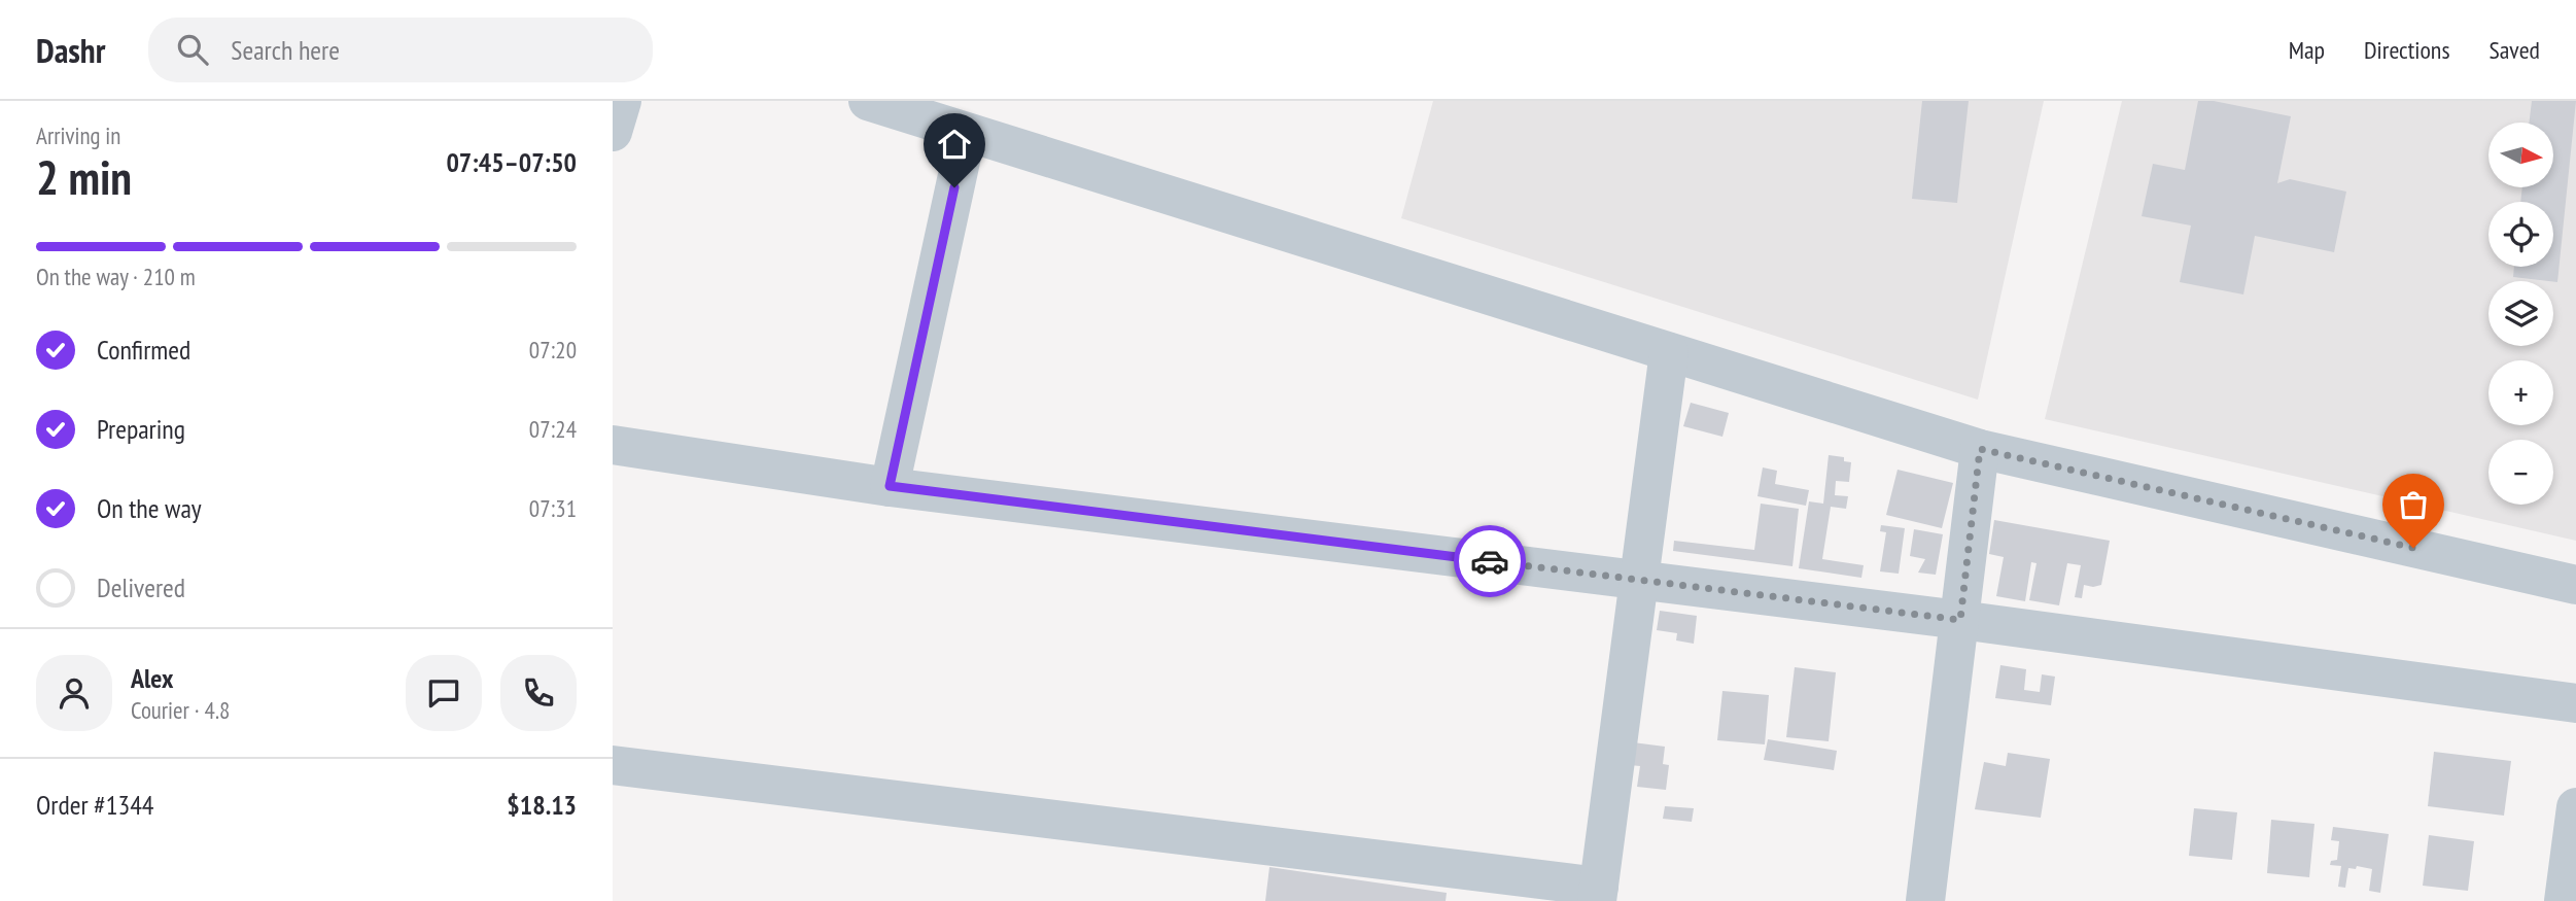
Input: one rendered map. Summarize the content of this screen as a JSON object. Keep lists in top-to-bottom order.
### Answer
{
  "north": "right",
  "page": {
    "header": "Dashr",
    "search": "Search here",
    "nav": ["Map", "Directions", "Saved"],
    "heading": ["2 min", "Arriving in", "07:45–07:50"],
    "panel": [
      "Alex",
      "Courier · 4.8",
      "Order #1344",
      "$18.13"
    ],
    "map_buttons": ["+", "−"],
    "bar": "On the way · 210 m",
    "list": [
      ["Confirmed", "07:20"],
      ["Preparing", "07:24"],
      ["On the way", "07:31"],
      "Delivered"
    ]
  }
}
